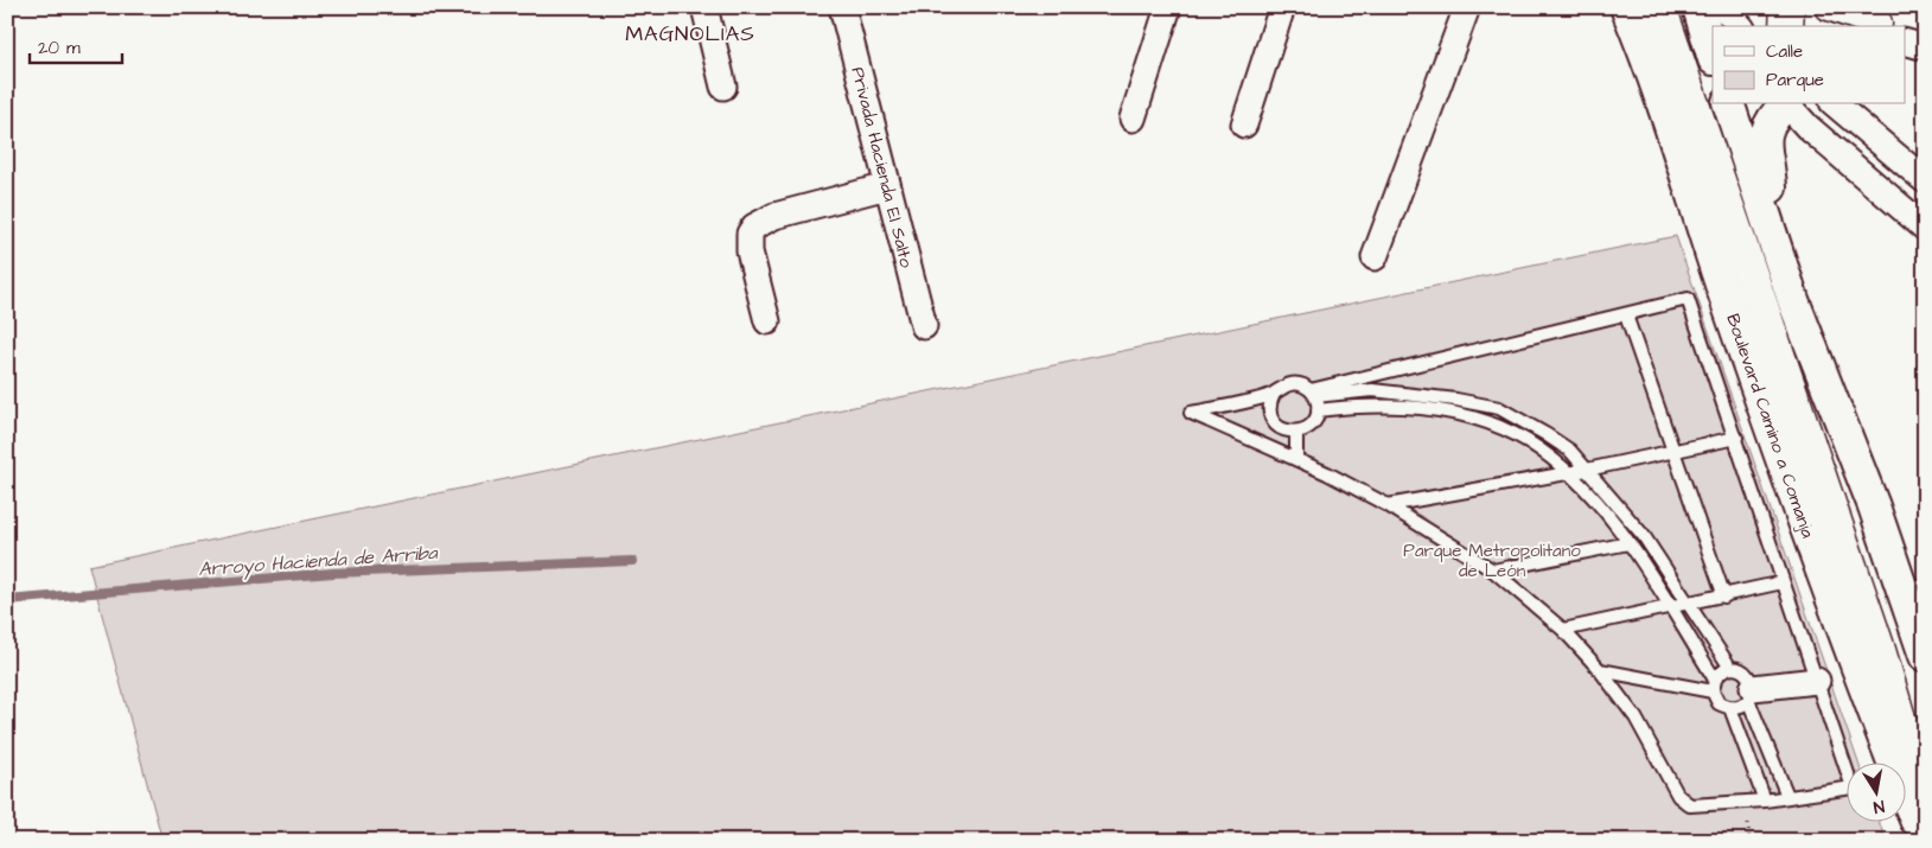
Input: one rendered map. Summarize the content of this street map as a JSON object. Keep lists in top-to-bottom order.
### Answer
{
  "streets": {
    "street": ["Privada Hacienda El Salto", "Boulevard Camino a Comanja"]
  },
  "districts": ["MAGNOLIAS"],
  "water": ["Arroyo Hacienda de Arriba"],
  "parks": ["Parque Metropolitano de León"],
  "legend": ["Calle", "Parque"],
  "scale_bar": "20 m",
  "north": "bottom"
}
